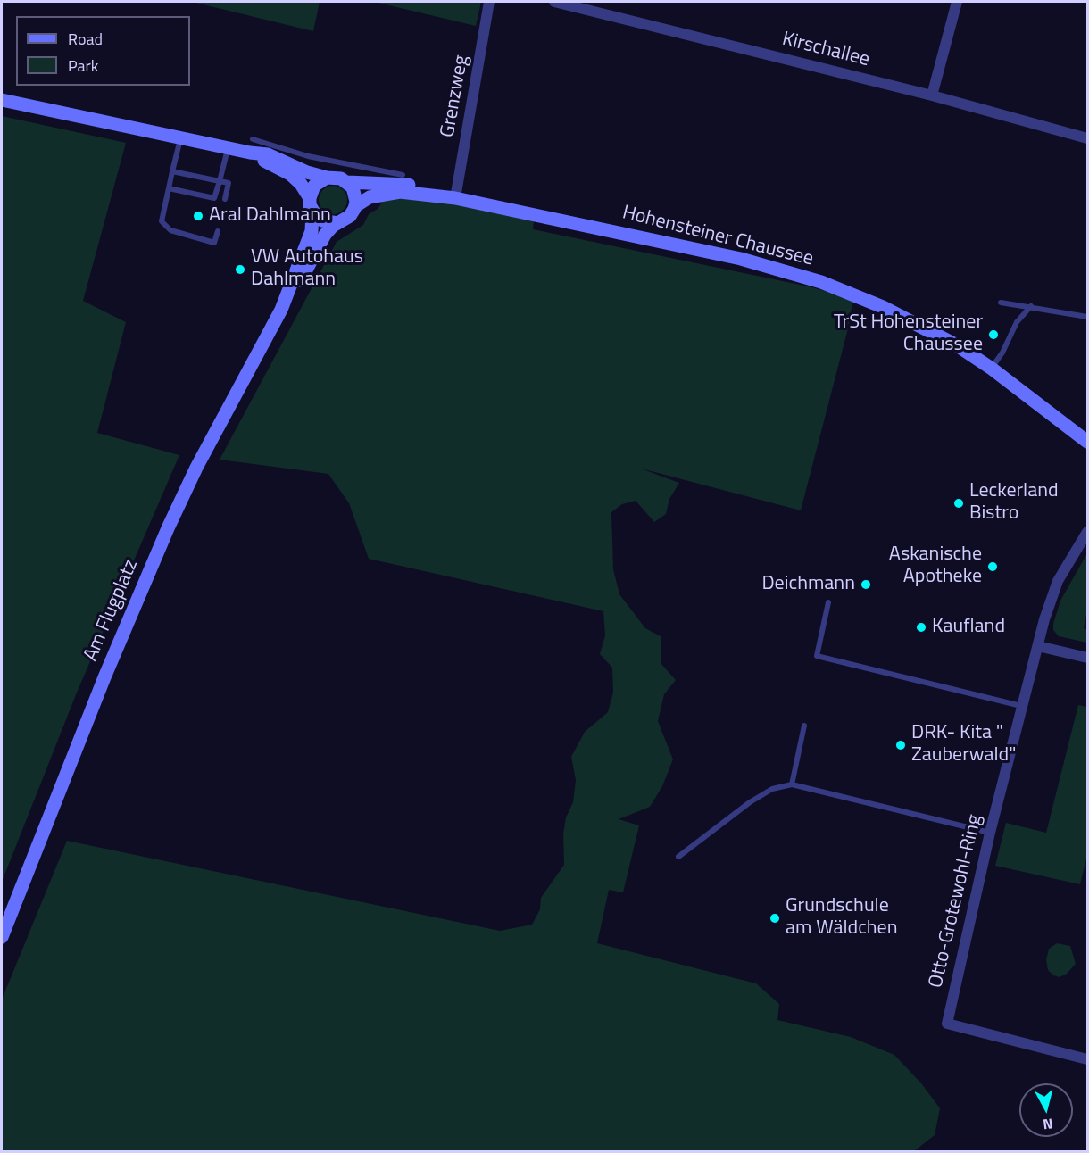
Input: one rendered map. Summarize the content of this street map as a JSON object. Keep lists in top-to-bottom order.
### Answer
{
  "streets": {
    "main road": ["Hohensteiner Chaussee", "Am Flugplatz"],
    "street": ["Kirschallee", "Grenzweg", "Otto-Grotewohl-Ring"]
  },
  "crossings": [
    ["Grenzweg", "Hohensteiner Chaussee"],
    ["Hohensteiner Chaussee", "Am Flugplatz"]
  ],
  "places": [
    "Aral Dahlmann",
    "VW Autohaus Dahlmann",
    "TrSt Hohensteiner Chaussee",
    "Leckerland Bistro",
    "Askanische Apotheke",
    "Deichmann",
    "Kaufland",
    "DRK- Kita \" Zauberwald\"",
    "Grundschule am Wäldchen"
  ],
  "legend": ["Road", "Park"],
  "north": "bottom"
}
